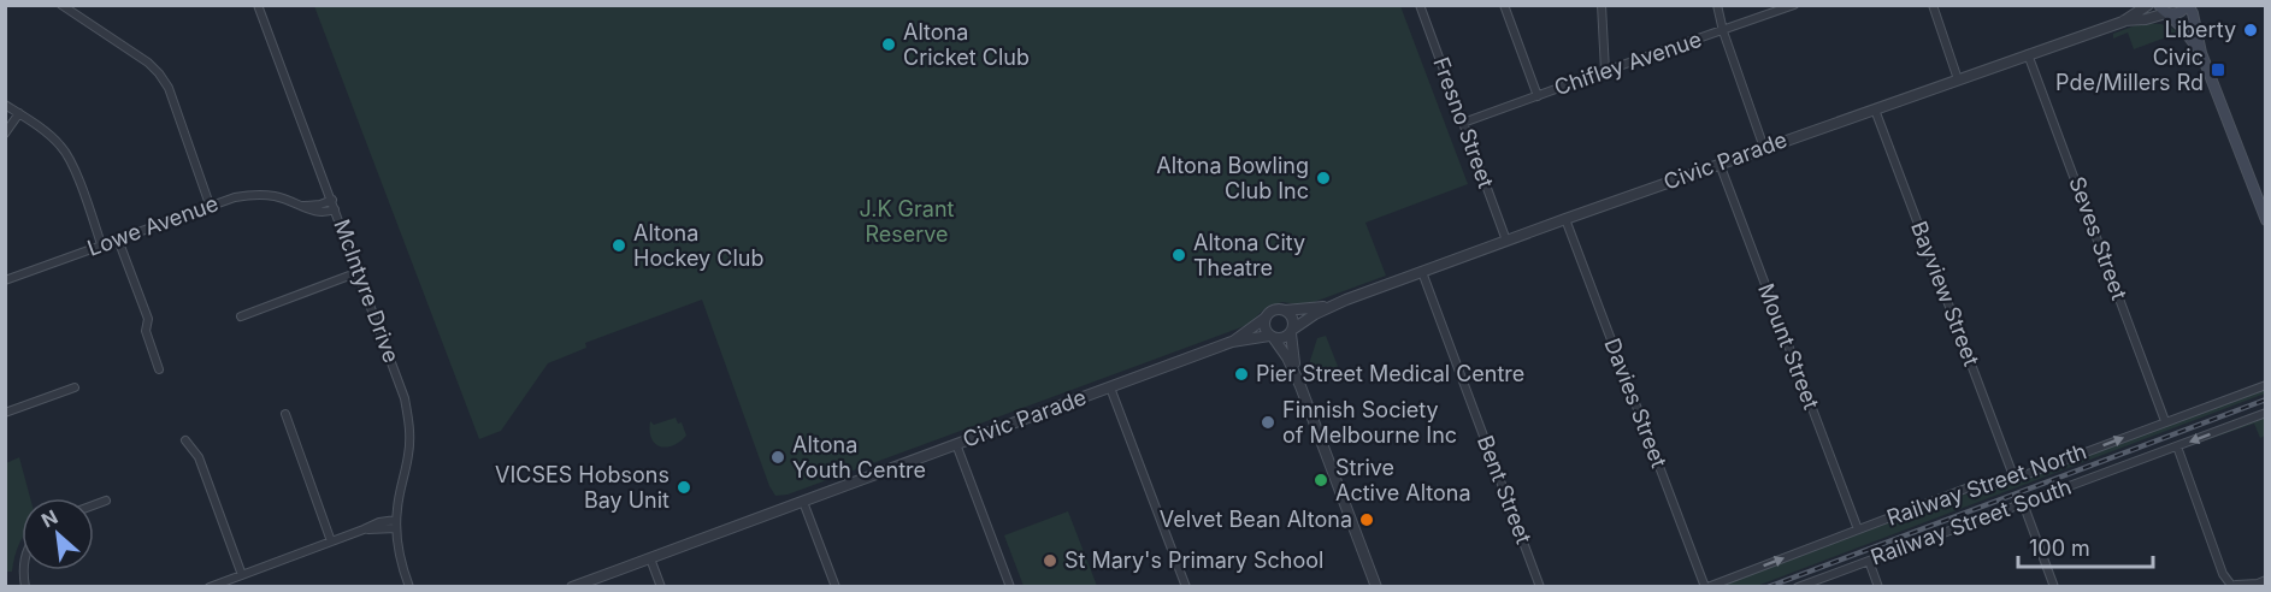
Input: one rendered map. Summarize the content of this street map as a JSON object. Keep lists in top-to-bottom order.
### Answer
{
  "streets": {
    "street": [
      "Chifley Avenue",
      "Fresno Street",
      "Civic Parade",
      "Lowe Avenue",
      "Seves Street",
      "McIntyre Drive",
      "Bayview Street",
      "Mount Street",
      "Davies Street",
      "Railway Street North",
      "Bent Street",
      "Railway Street South"
    ]
  },
  "crossings": [
    ["Chifley Avenue", "Fresno Street"],
    ["Fresno Street", "Civic Parade"],
    ["Civic Parade", "Seves Street"],
    ["Civic Parade", "Bayview Street"],
    ["Civic Parade", "Mount Street"],
    ["Civic Parade", "Davies Street"],
    ["Civic Parade", "Bent Street"],
    ["Lowe Avenue", "McIntyre Drive"],
    ["Seves Street", "Railway Street North"],
    ["Bayview Street", "Railway Street North"],
    ["Mount Street", "Railway Street North"],
    ["Davies Street", "Railway Street North"]
  ],
  "one_way": ["Railway Street North"],
  "parks": ["J.K Grant Reserve"],
  "places": {
    "other": [
      "Liberty",
      "Altona Cricket Club",
      "Altona Bowling Club Inc",
      "Altona Hockey Club",
      "Altona City Theatre",
      "Pier Street Medical Centre",
      "Finnish Society of Melbourne Inc",
      "Altona Youth Centre",
      "Strive Active Altona",
      "VICSES Hobsons Bay Unit",
      "Velvet Bean Altona",
      "St Mary's Primary School"
    ],
    "transit": ["Civic Pde/Millers Rd"]
  },
  "scale_bar": "100 m",
  "north": "top left"
}
